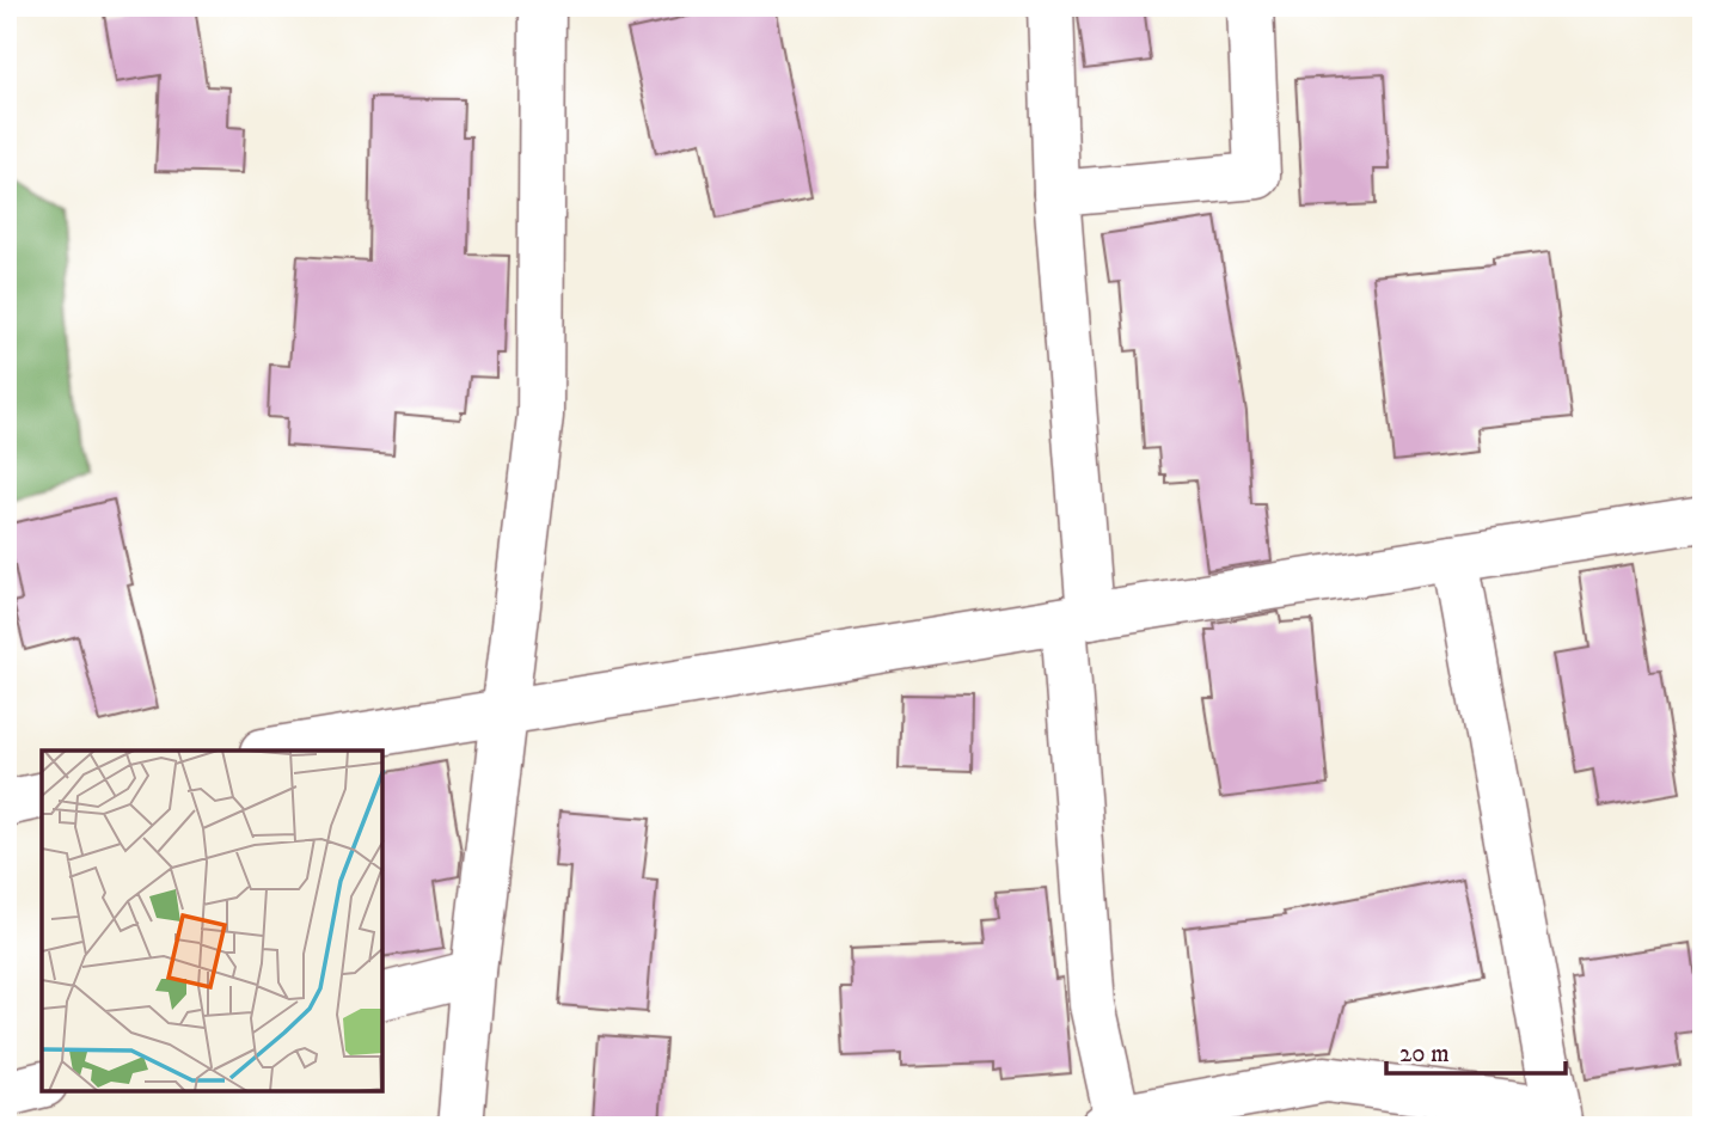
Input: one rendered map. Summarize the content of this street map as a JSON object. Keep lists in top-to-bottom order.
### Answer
{
  "scale_bar": "20 m"
}
